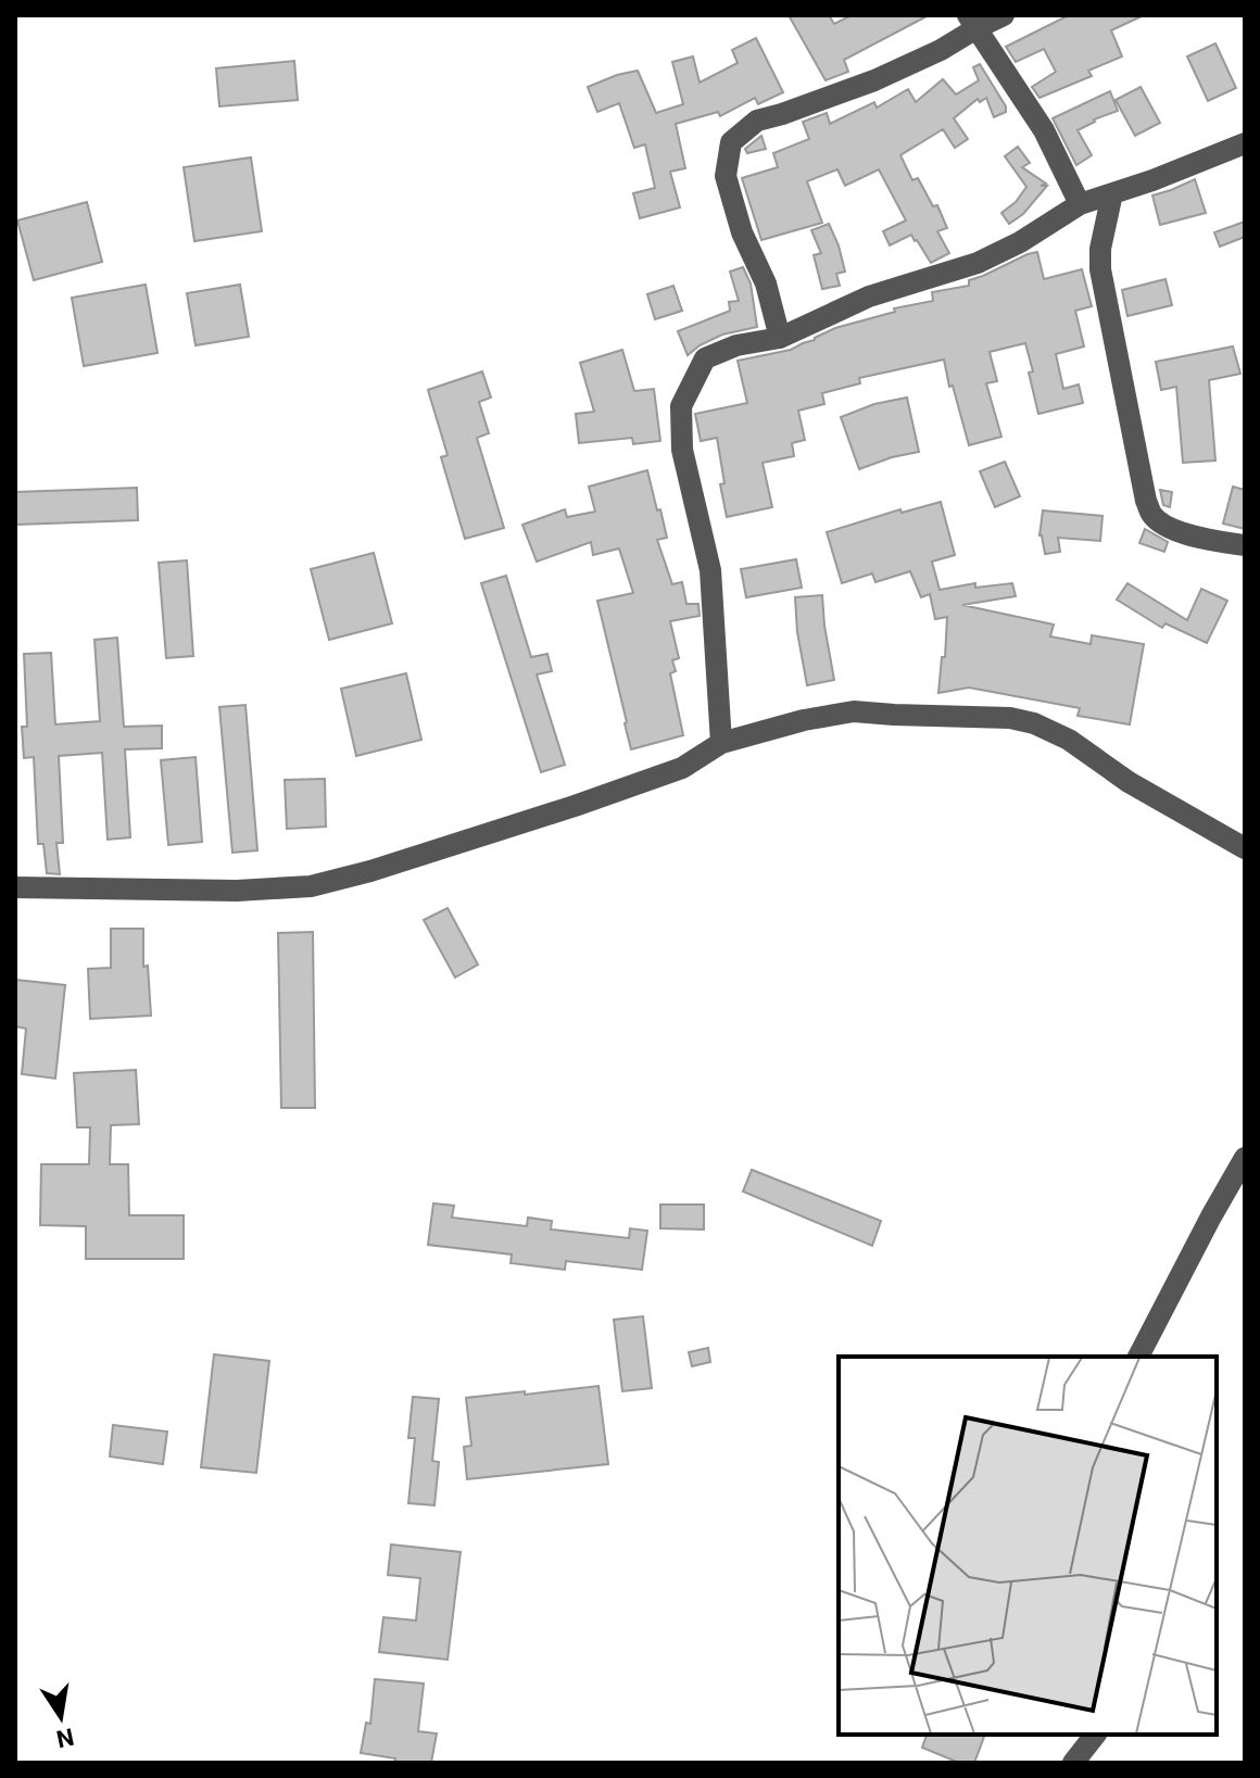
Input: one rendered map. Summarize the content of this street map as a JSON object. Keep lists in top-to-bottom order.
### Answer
{
  "north": "bottom"
}
